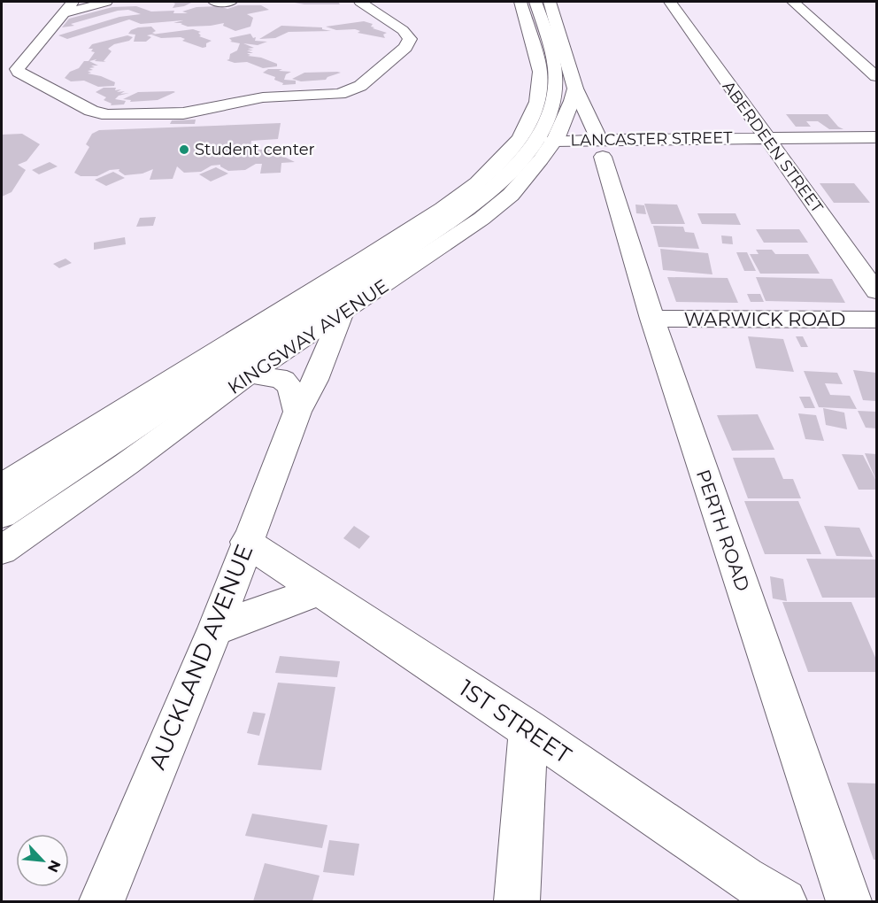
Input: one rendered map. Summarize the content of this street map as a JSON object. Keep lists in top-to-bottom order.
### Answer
{
  "streets": {
    "street": [
      "LANCASTER STREET",
      "ABERDEEN STREET",
      "WARWICK ROAD",
      "KINGSWAY AVENUE",
      "PERTH ROAD",
      "AUCKLAND AVENUE",
      "1ST STREET"
    ]
  },
  "crossings": [
    ["LANCASTER STREET", "ABERDEEN STREET"],
    ["LANCASTER STREET", "KINGSWAY AVENUE"],
    ["LANCASTER STREET", "PERTH ROAD"],
    ["WARWICK ROAD", "PERTH ROAD"],
    ["KINGSWAY AVENUE", "PERTH ROAD"],
    ["KINGSWAY AVENUE", "AUCKLAND AVENUE"],
    ["AUCKLAND AVENUE", "1ST STREET"]
  ],
  "places": ["Student center"],
  "north": "bottom right"
}
